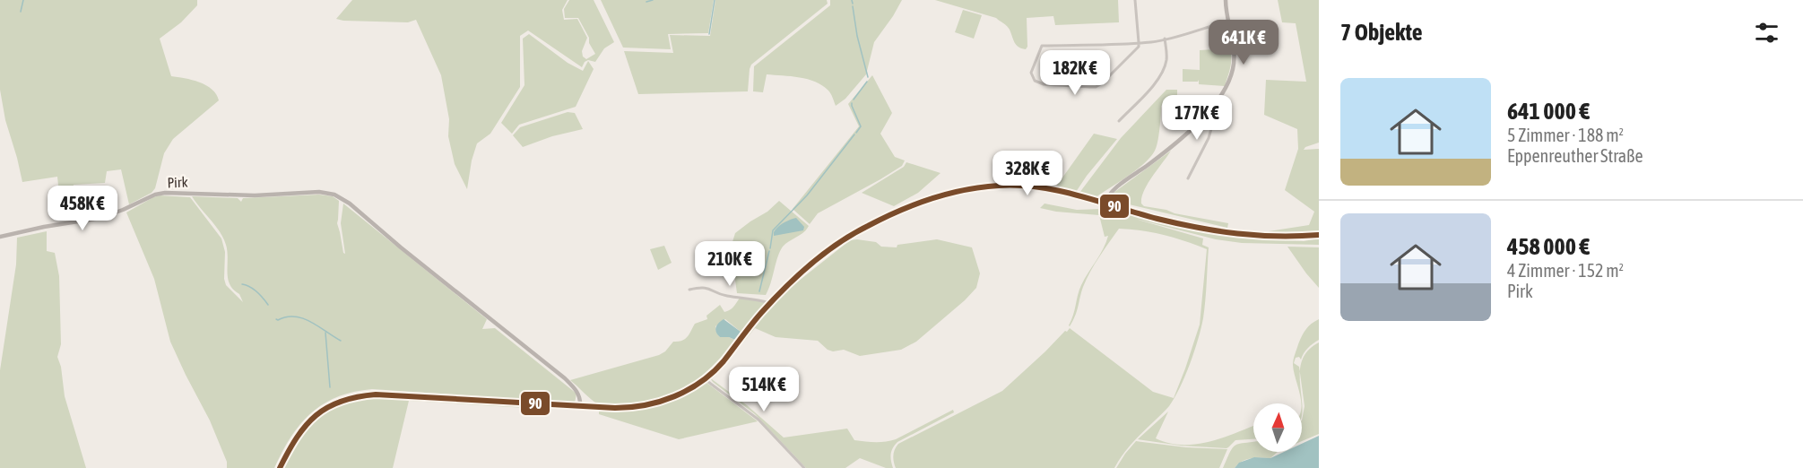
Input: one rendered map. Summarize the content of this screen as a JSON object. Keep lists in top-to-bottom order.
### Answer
{
  "streets": {
    "main road": ["Pirk"]
  },
  "lines": ["transit line 90"],
  "north": "top",
  "page": {
    "heading": "7 Objekte",
    "price": [
      "641K €",
      "182K €",
      "177K €",
      "328K €",
      "458K €",
      "210K €",
      "514K €"
    ],
    "list": [
      {
        "name": "641 000 €",
        "note": "5 Zimmer · 188 m² · Eppenreuther Straße"
      },
      {
        "name": "458 000 €",
        "note": "4 Zimmer · 152 m² · Pirk"
      }
    ]
  }
}
